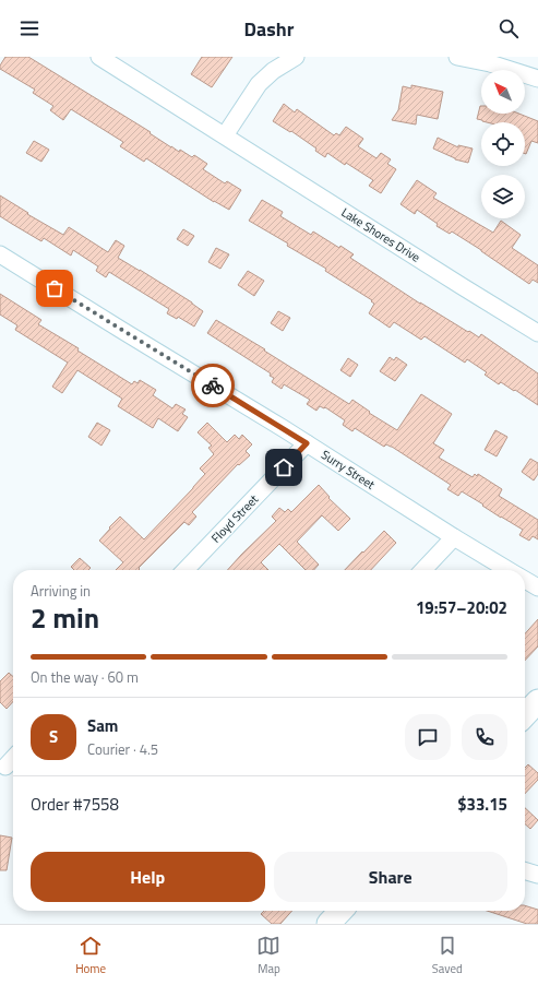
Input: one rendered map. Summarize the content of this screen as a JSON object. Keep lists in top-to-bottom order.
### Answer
{
  "streets": {
    "street": ["Lake Shores Drive", "Surry Street", "Floyd Street"]
  },
  "crossings": [
    ["Surry Street", "Floyd Street"]
  ],
  "north": "top left",
  "page": {
    "header": "Dashr",
    "heading": ["2 min", "Arriving in", "19:57–20:02"],
    "panel": [
      "Sam",
      "Courier · 4.5",
      "Order #7558",
      "$33.15"
    ],
    "bar": "On the way · 60 m",
    "round": "S",
    "buttons": ["Help", "Share"],
    "tabs": ["Home", "Map", "Saved"]
  }
}
